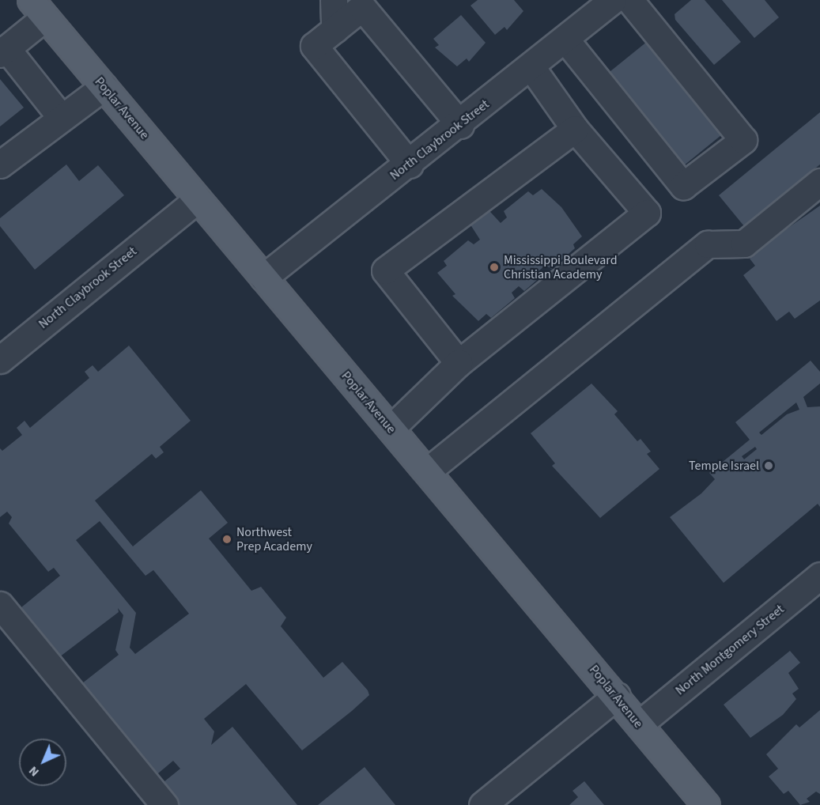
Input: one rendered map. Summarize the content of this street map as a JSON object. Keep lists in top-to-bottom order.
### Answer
{
  "streets": {
    "main road": ["Poplar Avenue"],
    "street": ["North Claybrook Street", "North Montgomery Street"]
  },
  "crossings": [
    ["Poplar Avenue", "North Claybrook Street"],
    ["Poplar Avenue", "North Montgomery Street"]
  ],
  "places": ["Mississippi Boulevard Christian Academy", "Temple Israel", "Northwest Prep Academy"],
  "north": "bottom left"
}
